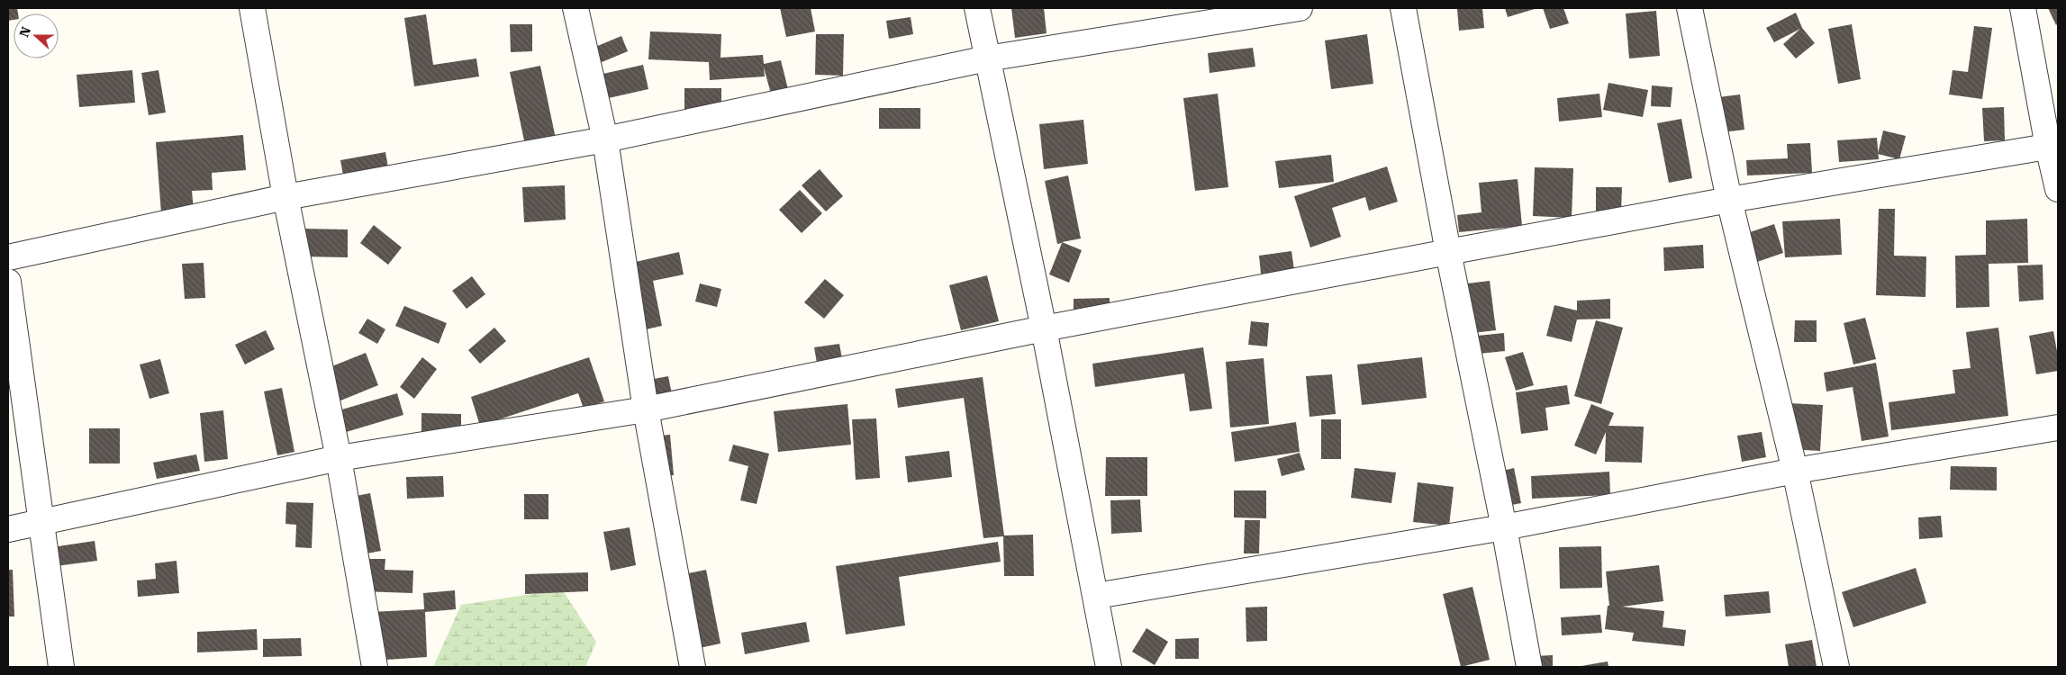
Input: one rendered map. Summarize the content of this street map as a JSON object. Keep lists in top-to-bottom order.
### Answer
{
  "north": "left"
}
